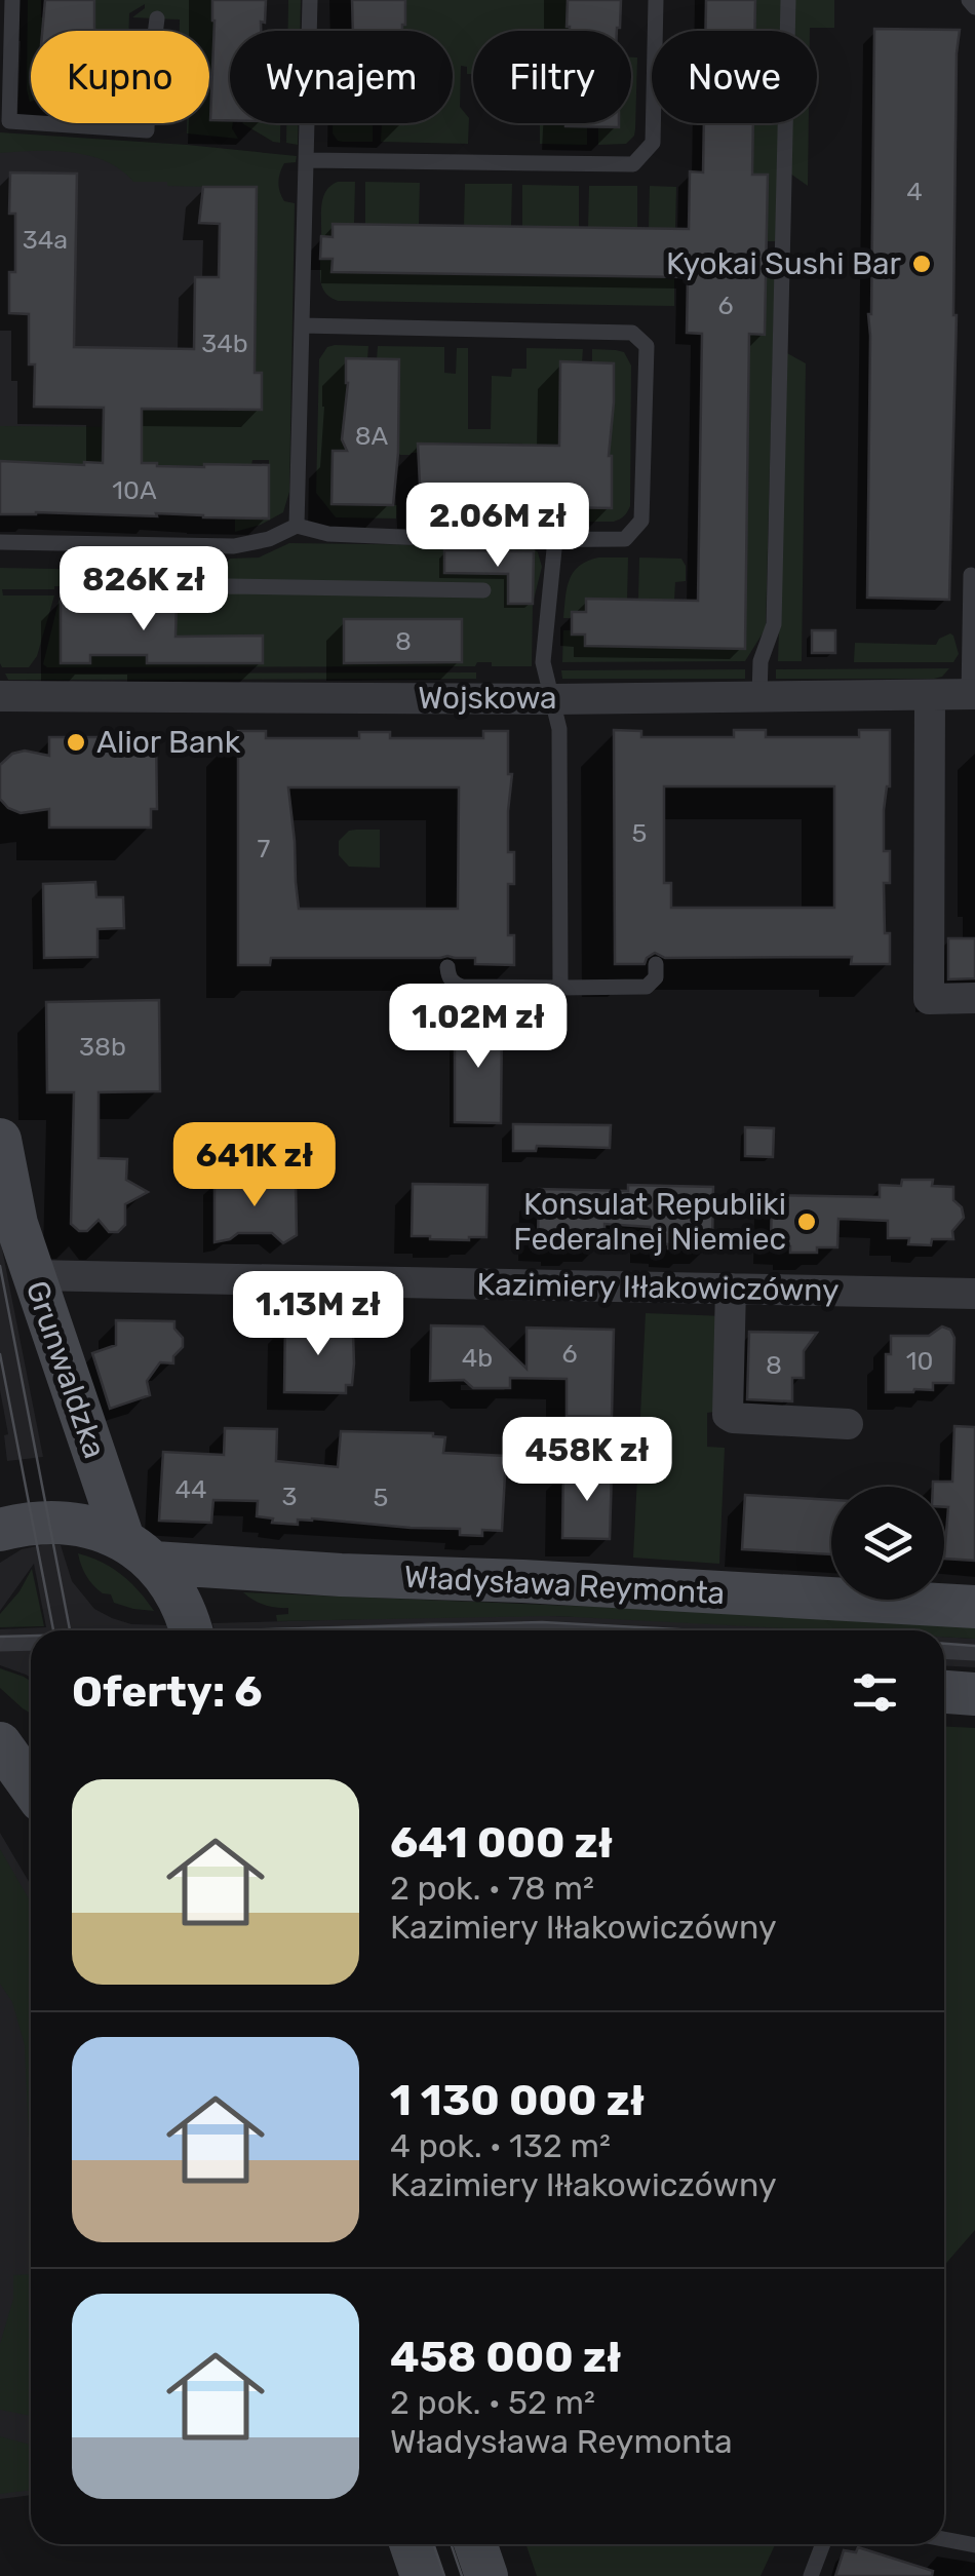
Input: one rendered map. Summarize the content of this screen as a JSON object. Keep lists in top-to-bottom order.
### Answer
{
  "streets": {
    "main road": ["Grunwaldzka", "Władysława Reymonta"],
    "street": ["Wojskowa", "Kazimiery Iłłakowiczówny"]
  },
  "crossings": [
    ["Kazimiery Iłłakowiczówny", "Grunwaldzka"],
    ["Grunwaldzka", "Władysława Reymonta"]
  ],
  "places": ["Kyokai Sushi Bar", "Alior Bank", "Konsulat Republiki Federalnej Niemiec"],
  "house_numbers": [
    "4",
    "34a",
    "6",
    "34b",
    "8A",
    "10A",
    "8",
    "5",
    "7",
    "38b",
    "6",
    "4b",
    "10",
    "8",
    "44",
    "3",
    "5"
  ],
  "page": {
    "chip": [
      "Kupno",
      "Wynajem",
      "Filtry",
      "Nowe"
    ],
    "price": [
      "2.06M zł",
      "826K zł",
      "1.02M zł",
      "641K zł",
      "1.13M zł",
      "458K zł"
    ],
    "heading": "Oferty: 6",
    "list": [
      {
        "name": "641 000 zł",
        "note": "2 pok. · 78 m² · Kazimiery Iłłakowiczówny"
      },
      {
        "name": "1 130 000 zł",
        "note": "4 pok. · 132 m² · Kazimiery Iłłakowiczówny"
      },
      {
        "name": "458 000 zł",
        "note": "2 pok. · 52 m² · Władysława Reymonta"
      }
    ]
  }
}
